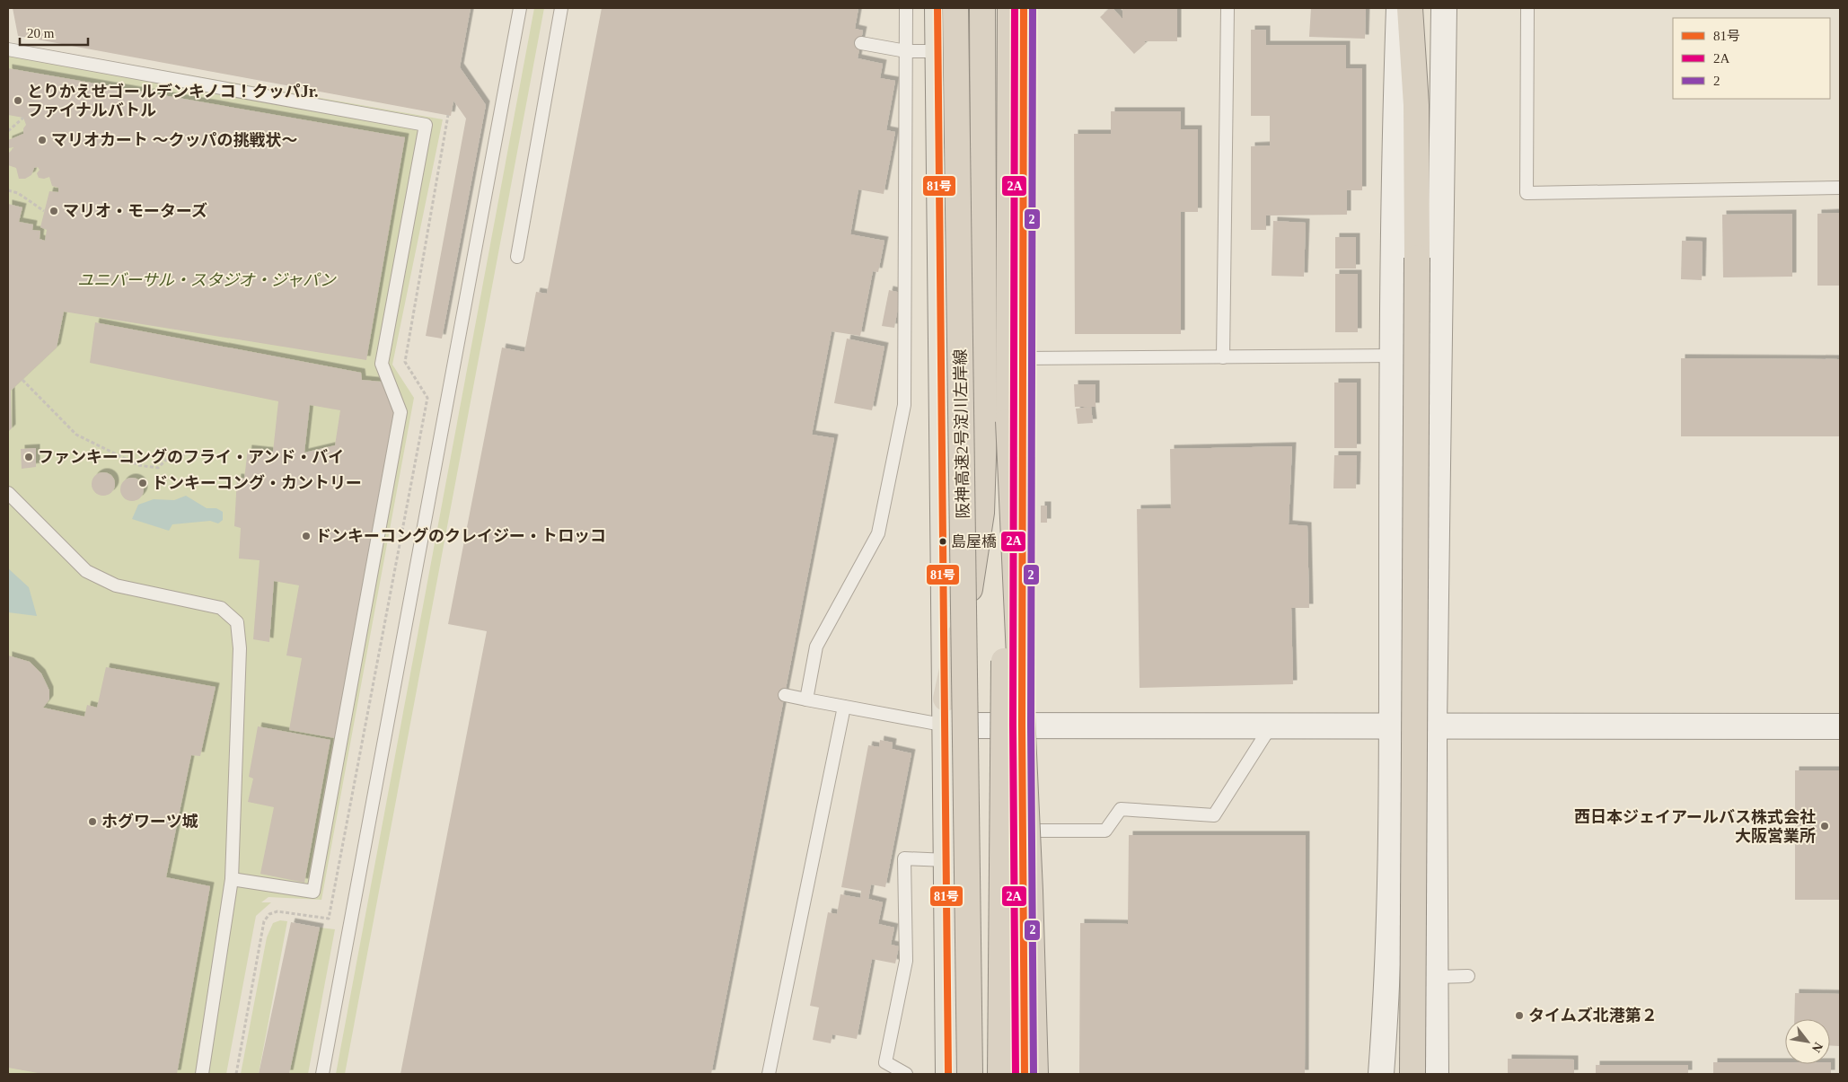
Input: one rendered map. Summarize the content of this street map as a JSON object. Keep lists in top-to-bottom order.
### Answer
{
  "streets": {
    "highway": ["阪神高速2号淀川左岸線"]
  },
  "parks": ["ユニバーサル・スタジオ・ジャパン"],
  "places": [
    "とりかえせゴールデンキノコ！クッパJr. ファイナルバトル",
    "マリオカート ～クッパの挑戦状～",
    "マリオ・モーターズ",
    "ファンキーコングのフライ・アンド・バイ",
    "ドンキーコング・カントリー",
    "ドンキーコングのクレイジー・トロッコ",
    "島屋橋",
    "ホグワーツ城",
    "西日本ジェイアールバス株式会社 大阪営業所",
    "タイムズ北港第２"
  ],
  "lines": ["transit line 81号", "transit line 2A", "transit line 2"],
  "legend": ["81号", "2A", "2"],
  "scale_bar": "20 m",
  "north": "bottom right"
}
